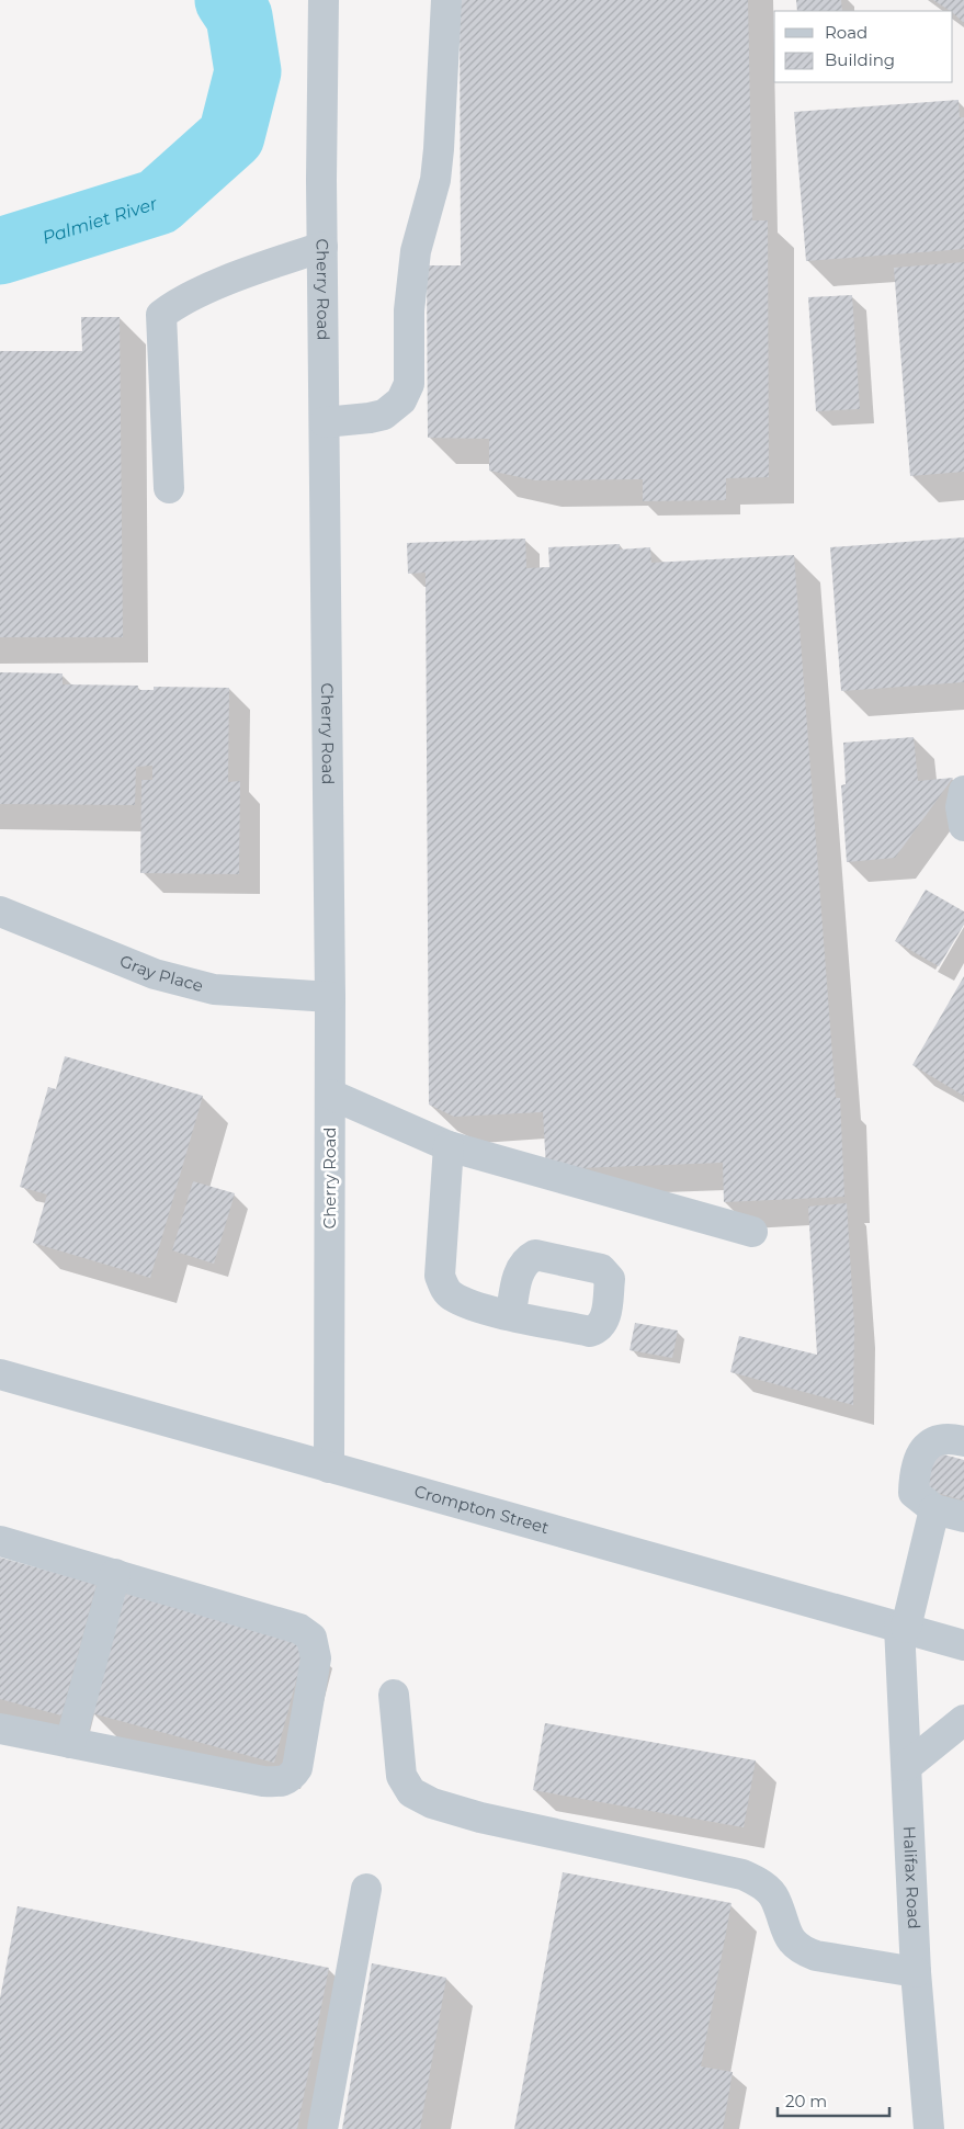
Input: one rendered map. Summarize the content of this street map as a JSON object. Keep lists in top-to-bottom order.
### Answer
{
  "streets": {
    "street": [
      "Cherry Road",
      "Gray Place",
      "Crompton Street",
      "Halifax Road"
    ]
  },
  "crossings": [
    ["Cherry Road", "Gray Place"],
    ["Cherry Road", "Crompton Street"],
    ["Crompton Street", "Halifax Road"]
  ],
  "water": ["Palmiet River"],
  "legend": ["Road", "Building"],
  "scale_bar": "20 m"
}
